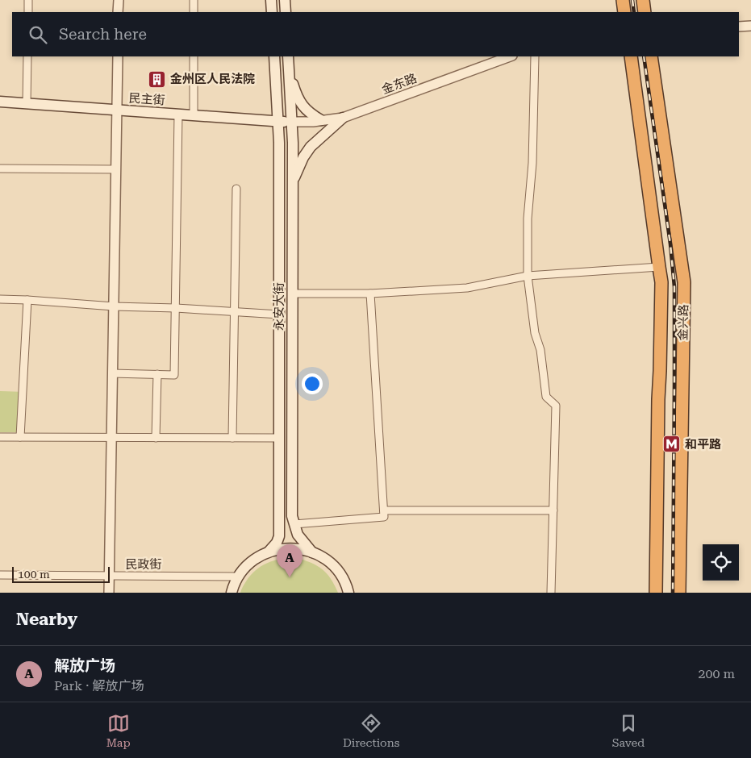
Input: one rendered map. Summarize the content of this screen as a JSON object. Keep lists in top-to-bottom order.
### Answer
{
  "streets": {
    "highway": ["金兴路"],
    "main road": ["民主街", "永安大街"],
    "street": ["金东路", "民政街"]
  },
  "crossings": [
    ["金东路", "民主街"],
    ["金东路", "永安大街"],
    ["民主街", "永安大街"]
  ],
  "places": {
    "building": ["金州区人民法院"],
    "metro station": ["和平路"]
  },
  "scale_bar": "100 m",
  "page": {
    "search": "Search here",
    "pins": "A",
    "scale": "100 m",
    "heading": "Nearby",
    "list": [
      {
        "mark": "A",
        "name": "解放广场",
        "note": "Park · 解放广场",
        "value": "200 m"
      }
    ],
    "nav": ["Map", "Directions", "Saved"]
  }
}
